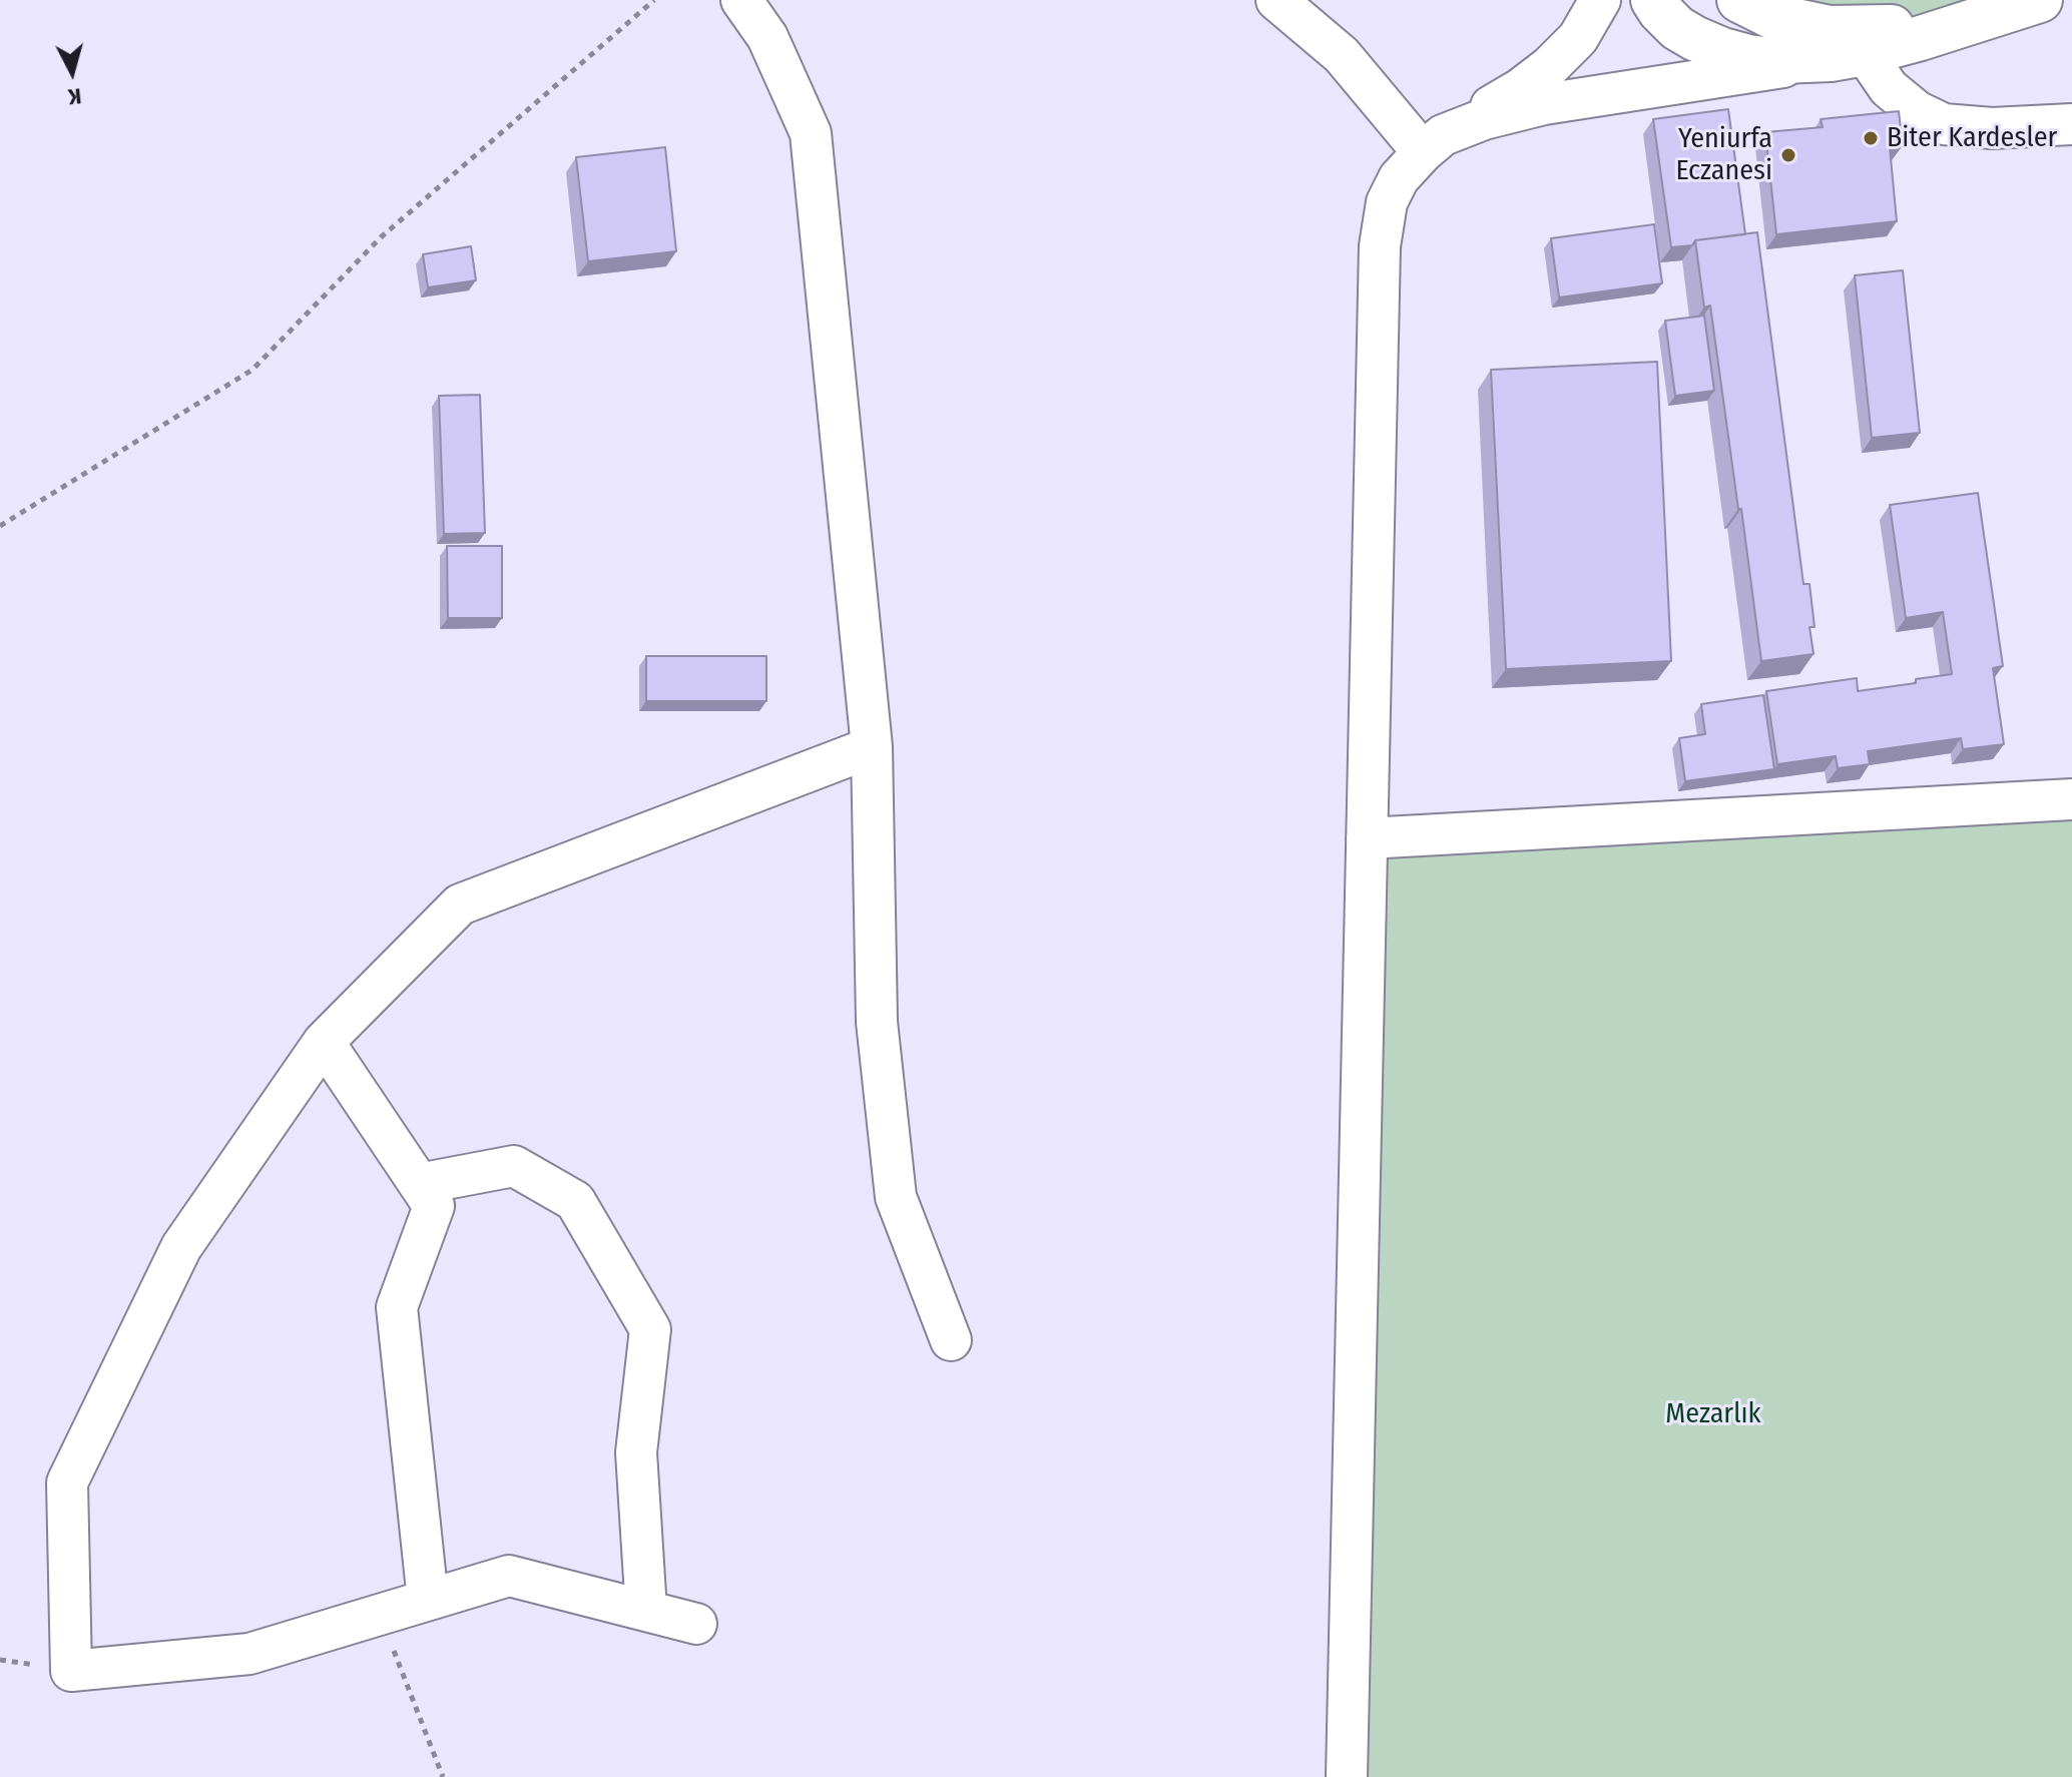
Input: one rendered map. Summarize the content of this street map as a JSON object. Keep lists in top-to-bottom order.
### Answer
{
  "parks": ["Mezarlık"],
  "places": ["Biter Kardesler", "Yeniurfa Eczanesi"],
  "north": "bottom"
}
